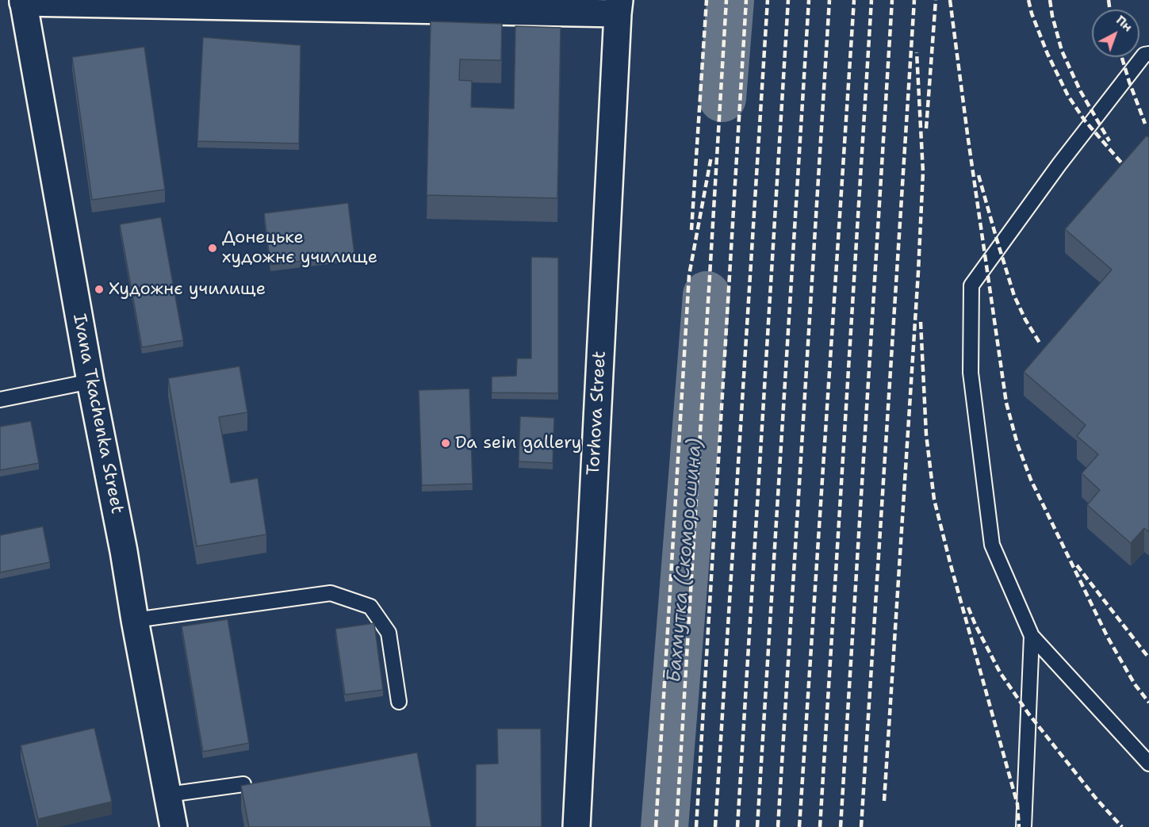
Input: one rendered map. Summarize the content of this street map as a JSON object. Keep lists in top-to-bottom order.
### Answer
{
  "streets": {
    "street": ["Torhova Street", "Ivana Tkachenka Street"]
  },
  "water": ["Бахмутка (Скоморошина)"],
  "places": ["Донецьке художнє училище", "Художнє училище", "Da sein gallery"],
  "north": "top right"
}
